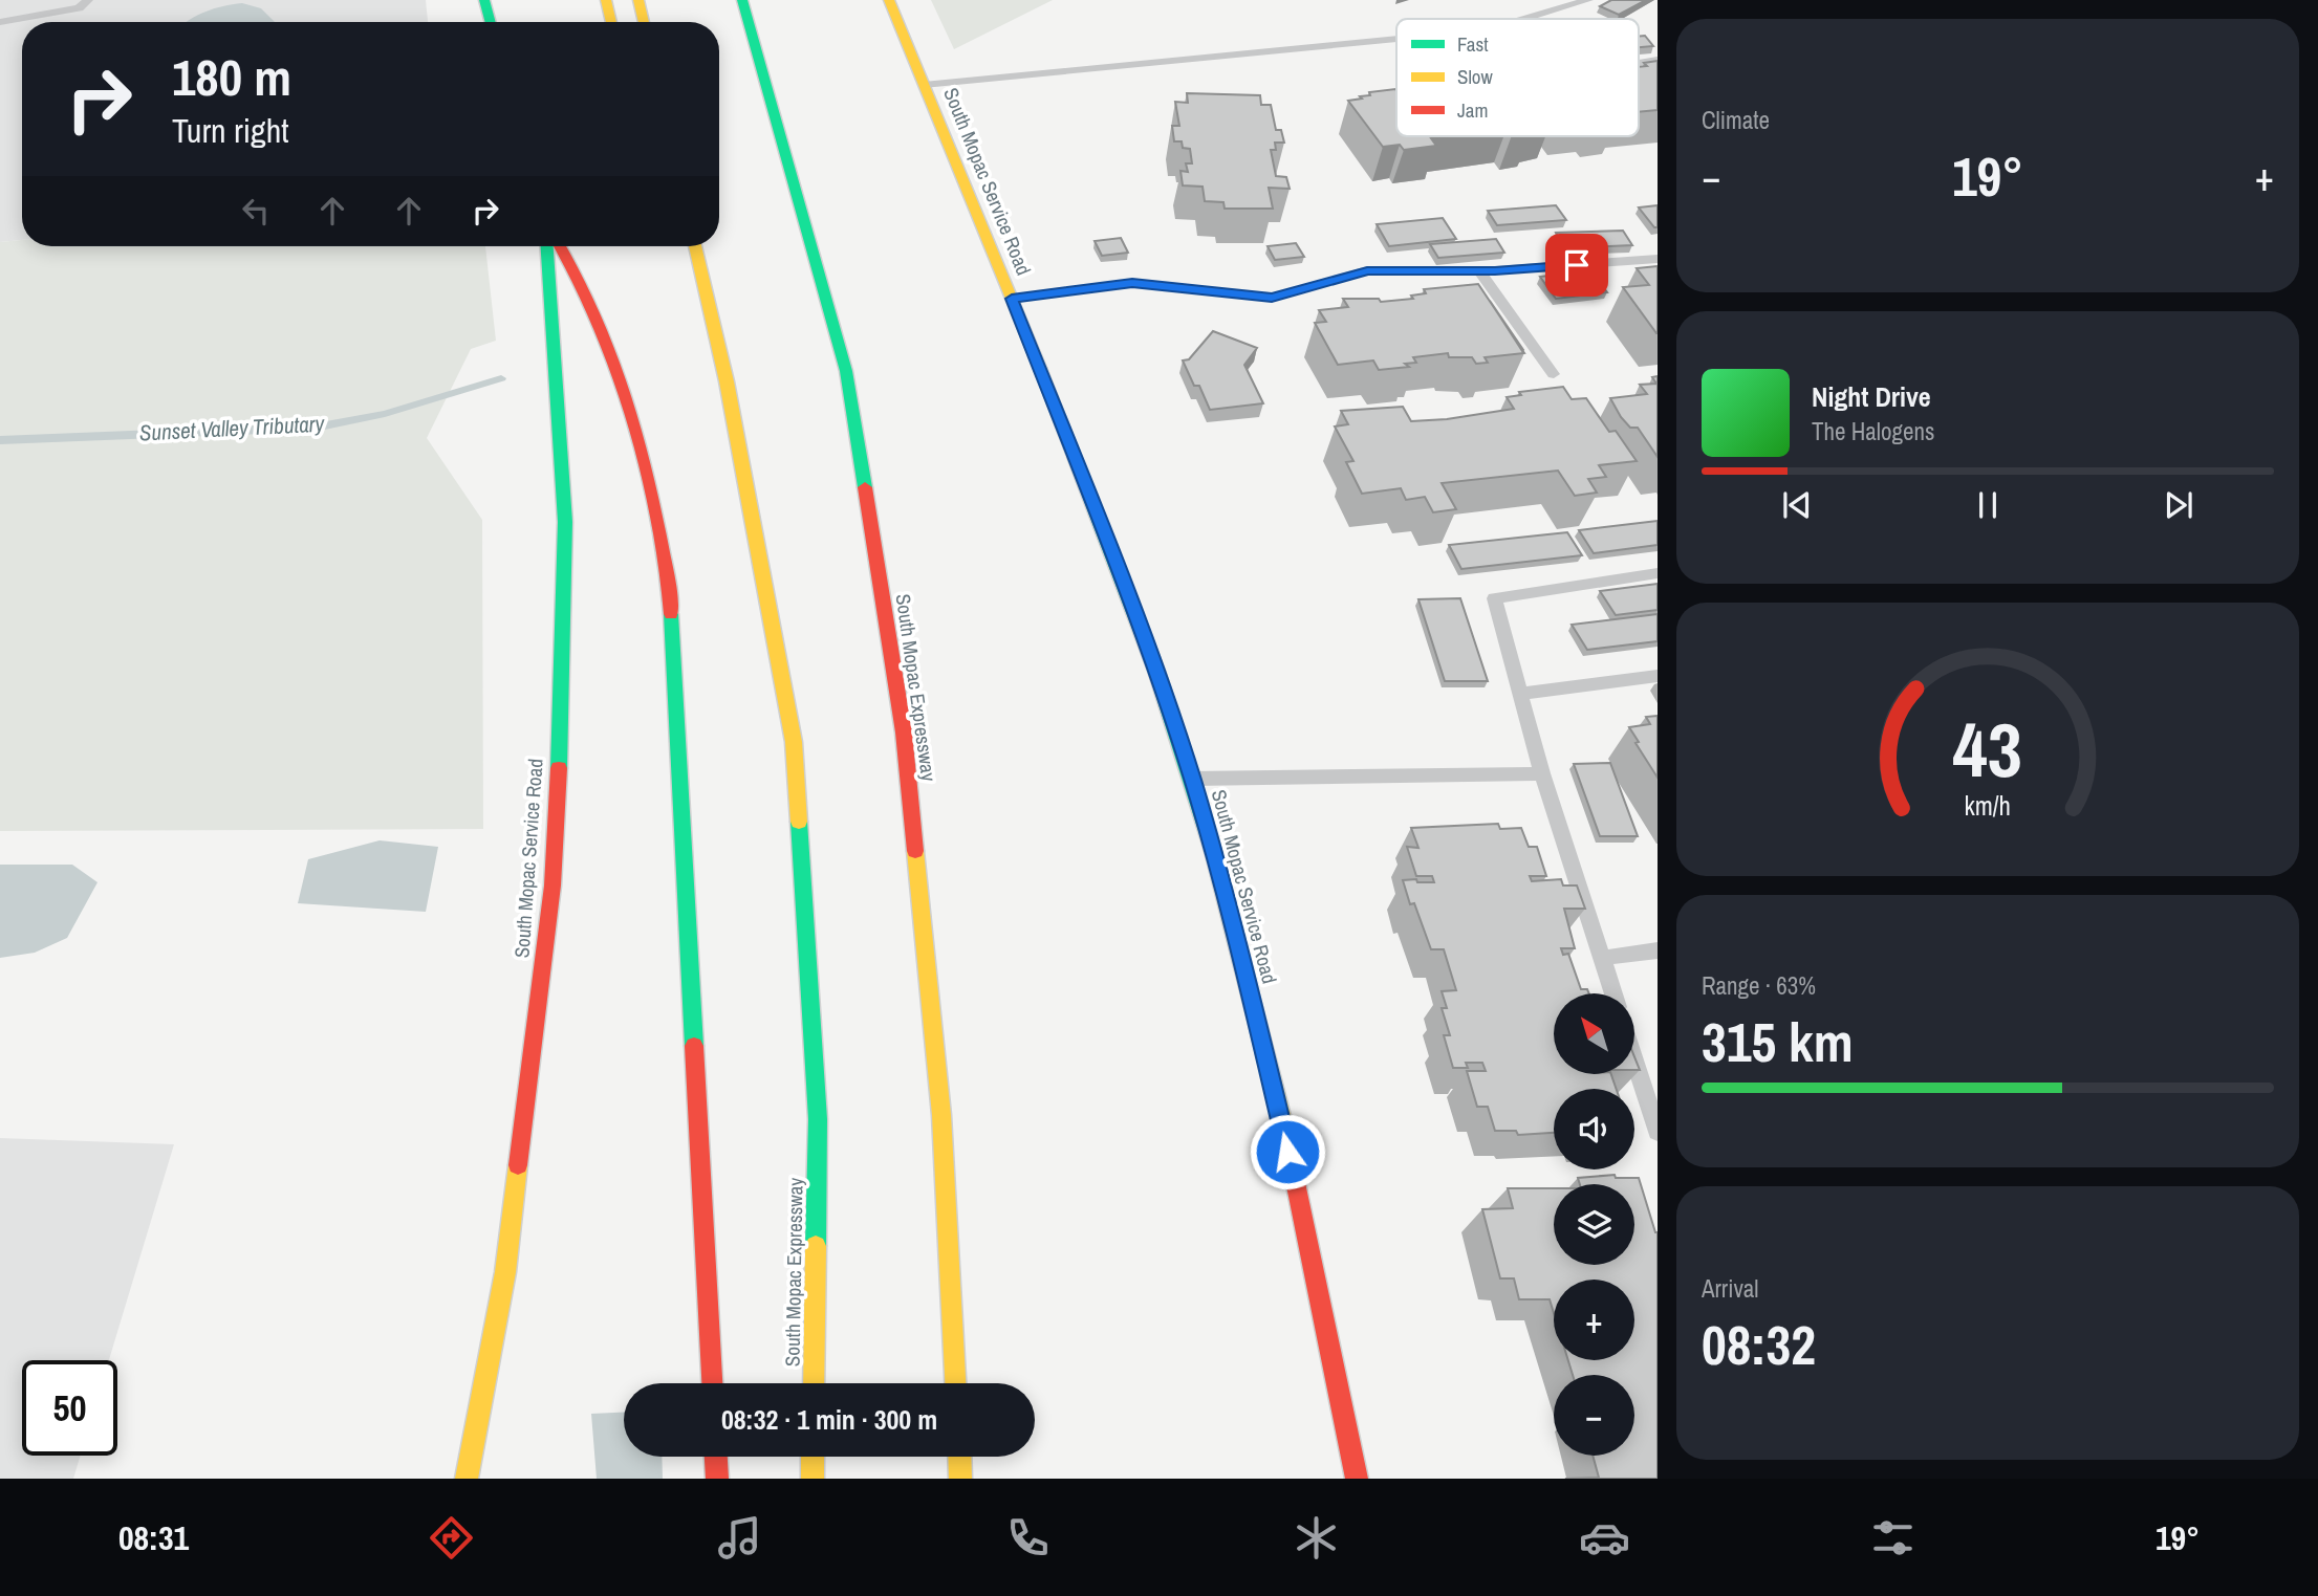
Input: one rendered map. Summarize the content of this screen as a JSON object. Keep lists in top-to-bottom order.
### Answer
{
  "streets": {
    "main road": ["South Mopac Service Road", "South Mopac Expressway"]
  },
  "water": ["Sunset Valley Tributary"],
  "legend": ["Fast", "Slow", "Jam"],
  "north": "top left",
  "page": {
    "tile": [
      "Climate",
      ["Range · 63%", "315 km"],
      ["Arrival", "08:32"]
    ],
    "turn": ["180 m", "Turn right"],
    "heat": ["−", "19°", "+"],
    "song": ["Night Drive", "The Halogens"],
    "map_buttons": ["+", "−"],
    "limit": "50",
    "trip": "08:32 · 1 min · 300 m",
    "tabs": ["08:31", "19°"],
    "gauge": ["43", "km/h"]
  }
}
